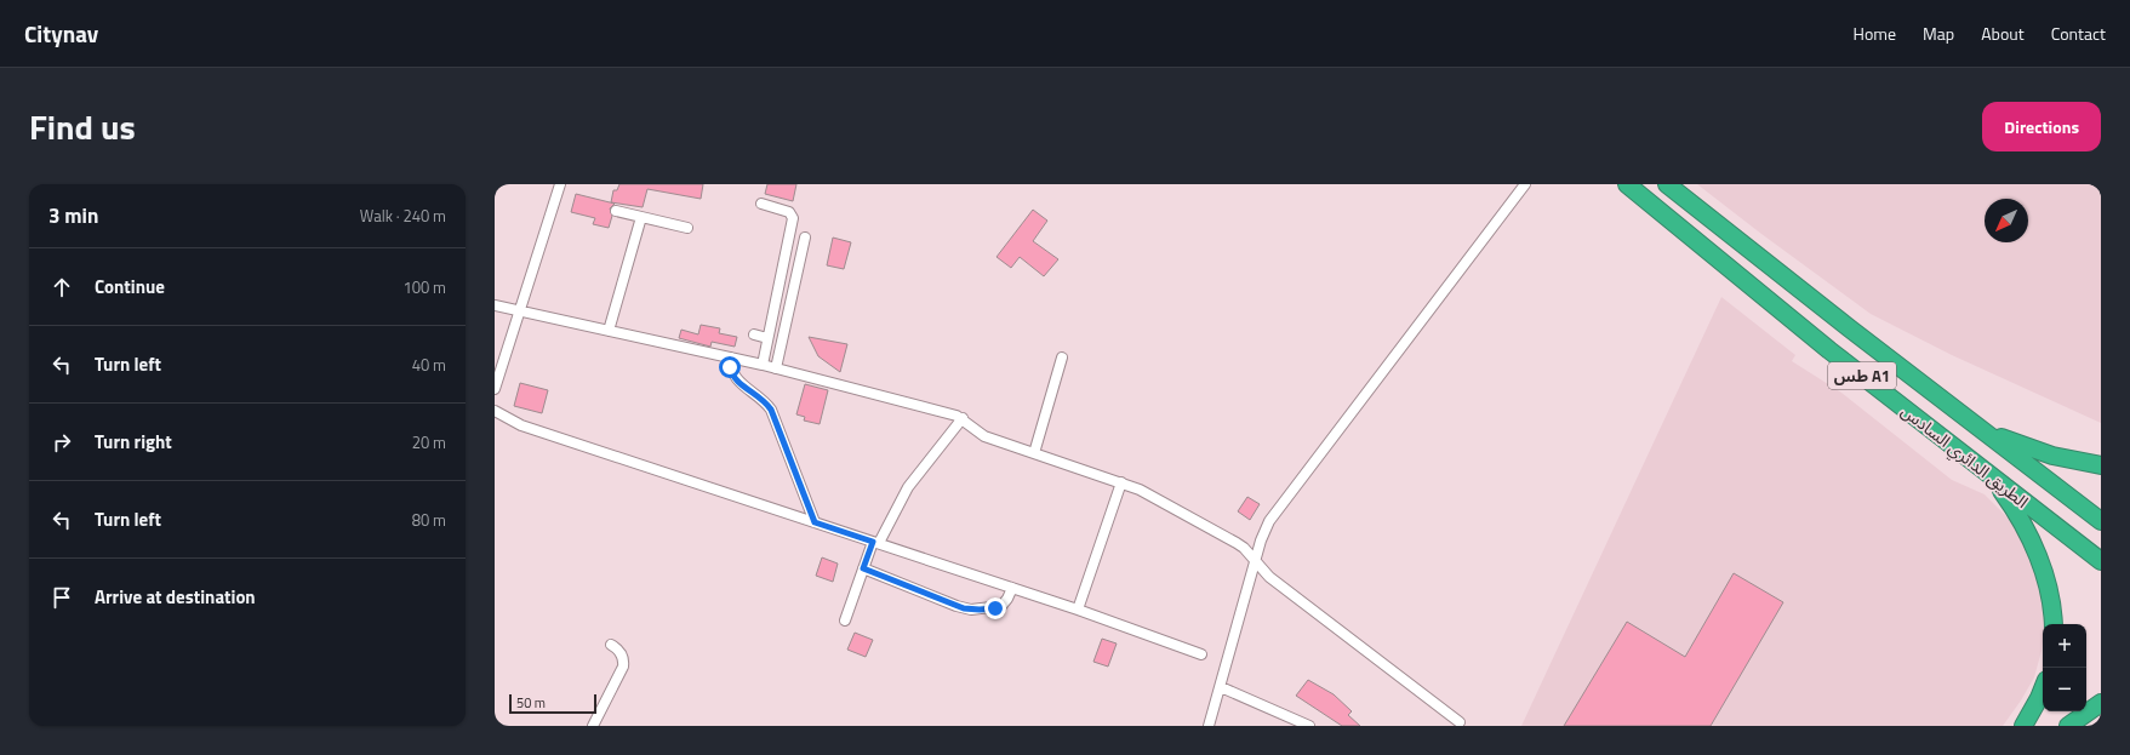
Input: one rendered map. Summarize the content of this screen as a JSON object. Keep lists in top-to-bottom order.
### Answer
{
  "streets": {
    "highway": ["طس A1", "الطريق الدائري السادس"]
  },
  "scale_bar": "50 m",
  "north": "bottom left",
  "page": {
    "header": "Citynav",
    "nav": [
      "Home",
      "Map",
      "About",
      "Contact"
    ],
    "title": "Find us",
    "buttons": "Directions",
    "heading": ["3 min", "Walk · 240 m"],
    "list": [
      ["Continue", "100 m"],
      ["Turn left", "40 m"],
      ["Turn right", "20 m"],
      ["Turn left", "80 m"],
      "Arrive at destination"
    ],
    "map_buttons": ["+", "−"],
    "scale": "50 m"
  }
}
